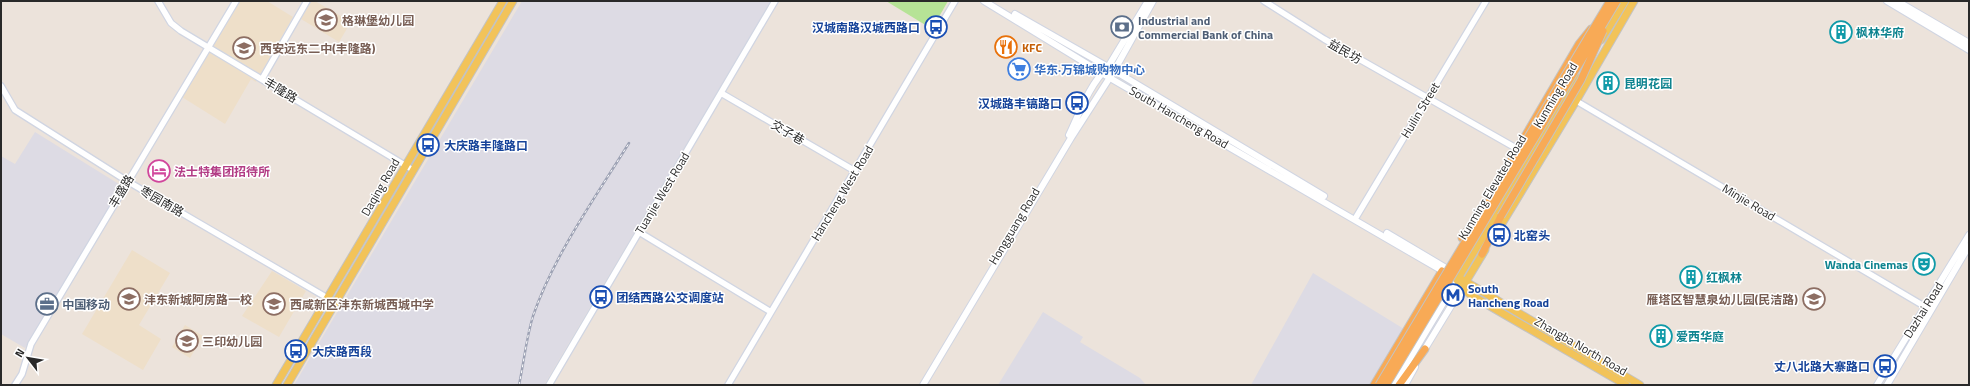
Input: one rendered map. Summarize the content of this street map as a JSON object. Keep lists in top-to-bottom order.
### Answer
{
  "streets": {
    "highway": ["Kunming Elevated Road"],
    "main road": [
      "Kunming Road",
      "South Hancheng Road",
      "Daqing Road",
      "Hongguang Road",
      "Dazhai Road",
      "Zhangba North Road"
    ],
    "street": [
      "益民坊",
      "丰隆路",
      "Huilin Street",
      "交子巷",
      "丰盛路",
      "Tuanjie West Road",
      "Hancheng West Road",
      "枣园南路",
      "Minjie Road"
    ]
  },
  "crossings": [
    ["益民坊", "Huilin Street"],
    ["丰隆路", "Daqing Road"],
    ["丰隆路", "丰盛路"],
    ["Kunming Road", "South Hancheng Road"],
    ["Kunming Road", "Minjie Road"],
    ["Kunming Road", "Zhangba North Road"],
    ["Huilin Street", "South Hancheng Road"],
    ["South Hancheng Road", "Hongguang Road"],
    ["交子巷", "Tuanjie West Road"],
    ["交子巷", "Hancheng West Road"],
    ["Daqing Road", "枣园南路"],
    ["丰盛路", "枣园南路"],
    ["Minjie Road", "Dazhai Road"]
  ],
  "places": {
    "school or university": [
      "格琳堡幼儿园",
      "西安远东二中(丰隆路)",
      "沣东新城阿房路一校",
      "雁塔区智慧泉幼儿园(民洁路)",
      "西咸新区沣东新城西城中学",
      "三印幼儿园"
    ],
    "bus stop": [
      "汉城南路汉城西路口",
      "汉城路丰镐路口",
      "大庆路丰隆路口",
      "北窑头",
      "团结西路公交调度站",
      "大庆路西段",
      "丈八北路大寨路口"
    ],
    "bank": ["Industrial and Commercial Bank of China"],
    "building": [
      "枫林华府",
      "昆明花园",
      "红枫林",
      "爱西华庭"
    ],
    "restaurant": ["KFC"],
    "supermarket": ["华东·万锦城购物中心"],
    "hotel": ["法士特集团招待所"],
    "theatre": ["Wanda Cinemas"],
    "metro station": ["South Hancheng Road"],
    "office": ["中国移动"]
  },
  "north": "top left"
}
